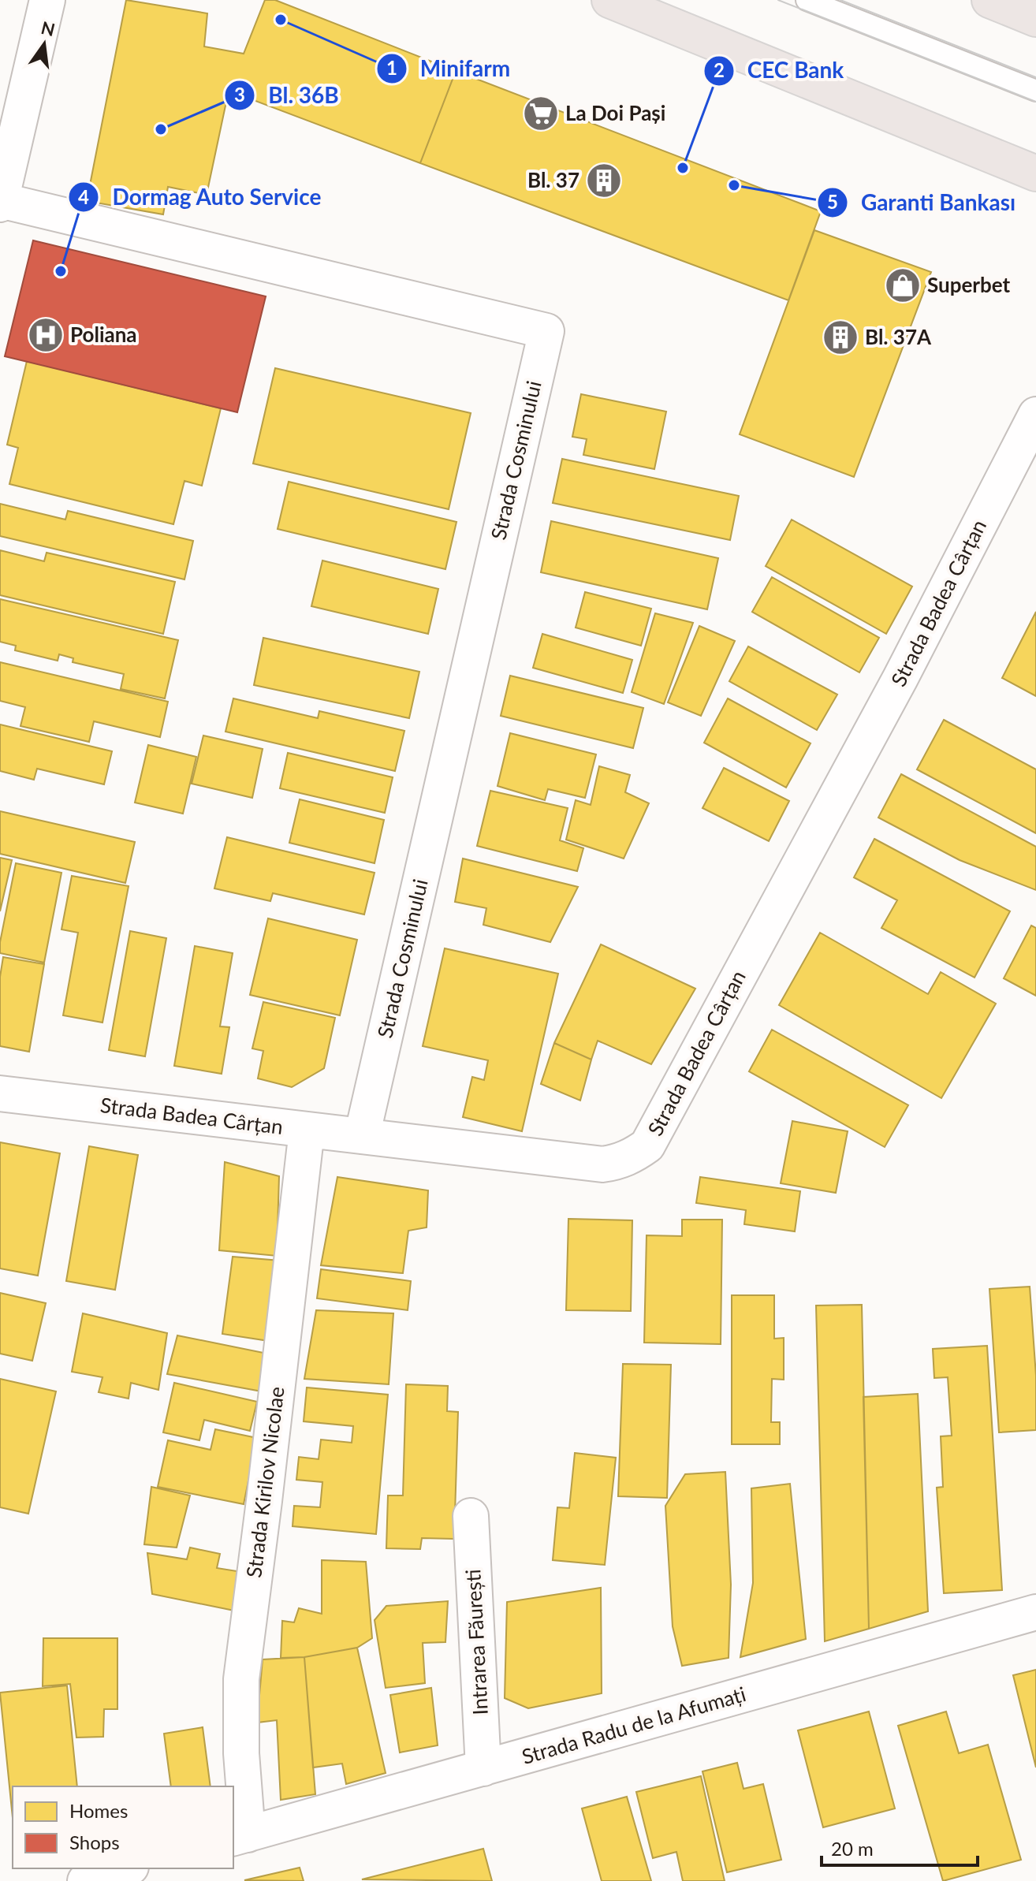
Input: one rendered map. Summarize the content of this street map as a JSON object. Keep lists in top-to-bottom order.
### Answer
{
  "streets": {
    "street": [
      "Strada Cosminului",
      "Strada Badea Cârțan",
      "Strada Kirilov Nicolae",
      "Intrarea Făurești",
      "Strada Radu de la Afumați"
    ]
  },
  "crossings": [
    ["Strada Cosminului", "Strada Badea Cârțan"],
    ["Strada Badea Cârțan", "Strada Kirilov Nicolae"],
    ["Strada Kirilov Nicolae", "Strada Radu de la Afumați"],
    ["Intrarea Făurești", "Strada Radu de la Afumați"]
  ],
  "places": {
    "other": [
      "Minifarm",
      "Bl. 36B",
      "CEC Bank",
      "Garanti Bankası",
      "Dormag Auto Service"
    ],
    "supermarket": ["La Doi Pași"],
    "building": ["Bl. 37", "Bl. 37A"],
    "shop": ["Superbet"],
    "hospital": ["Poliana"]
  },
  "legend": ["Homes", "Shops"],
  "scale_bar": "20 m",
  "north": "top"
}
